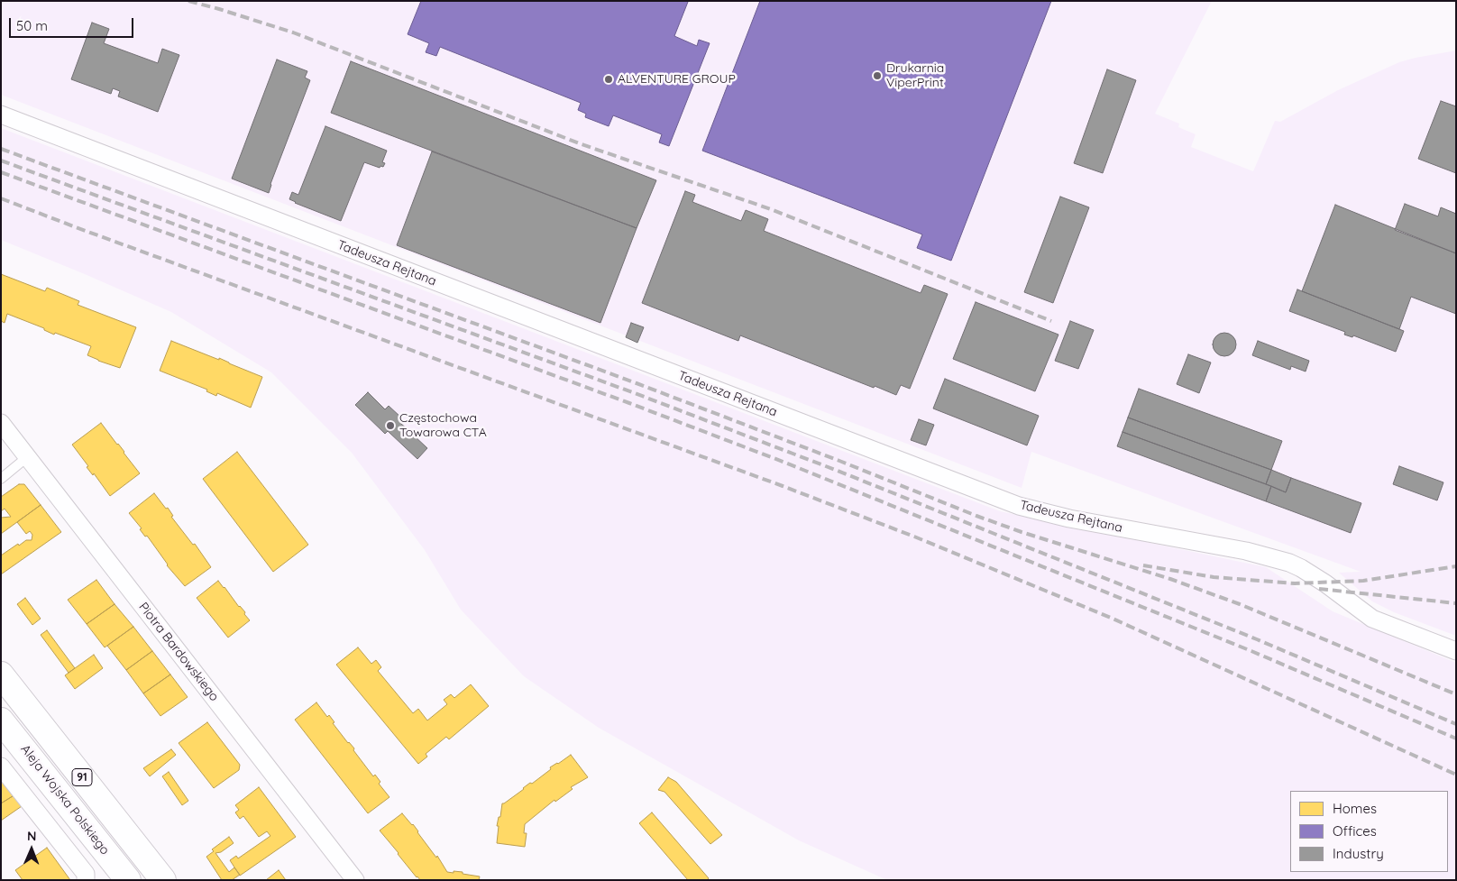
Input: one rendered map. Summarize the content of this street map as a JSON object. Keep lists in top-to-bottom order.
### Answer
{
  "streets": {
    "main road": ["91", "Aleja Wojska Polskiego"],
    "street": ["Tadeusza Rejtana", "Piotra Bardowskiego"]
  },
  "places": ["Drukarnia ViperPrint", "ALVENTURE GROUP", "Częstochowa Towarowa CTA"],
  "legend": ["Homes", "Offices", "Industry"],
  "scale_bar": "50 m",
  "north": "top"
}
